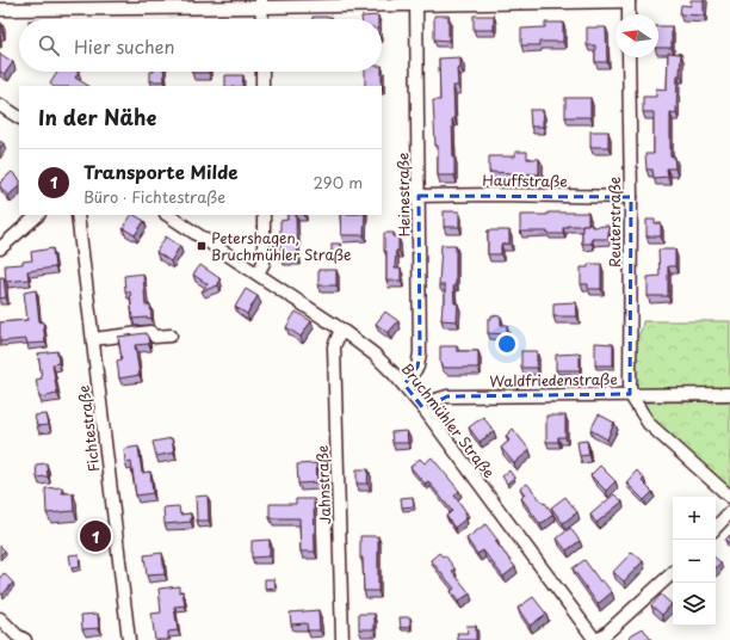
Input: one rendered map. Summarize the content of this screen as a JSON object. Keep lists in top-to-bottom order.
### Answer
{
  "streets": {
    "street": [
      "Hauffstraße",
      "Heinestraße",
      "Reuterstraße",
      "Waldfriedenstraße",
      "Bruchmühler Straße",
      "Fichtestraße",
      "Jahnstraße"
    ]
  },
  "crossings": [
    ["Hauffstraße", "Heinestraße"],
    ["Hauffstraße", "Reuterstraße"],
    ["Heinestraße", "Bruchmühler Straße"],
    ["Reuterstraße", "Waldfriedenstraße"],
    ["Waldfriedenstraße", "Bruchmühler Straße"],
    ["Bruchmühler Straße", "Jahnstraße"]
  ],
  "places": {
    "transit": ["Petershagen, Bruchmühler Straße"]
  },
  "north": "left",
  "page": {
    "search": "Hier suchen",
    "heading": "In der Nähe",
    "list": [
      {
        "mark": "1",
        "name": "Transporte Milde",
        "note": "Büro · Fichtestraße",
        "value": "290 m"
      }
    ],
    "map_buttons": ["+", "−"],
    "pins": "1"
  }
}
